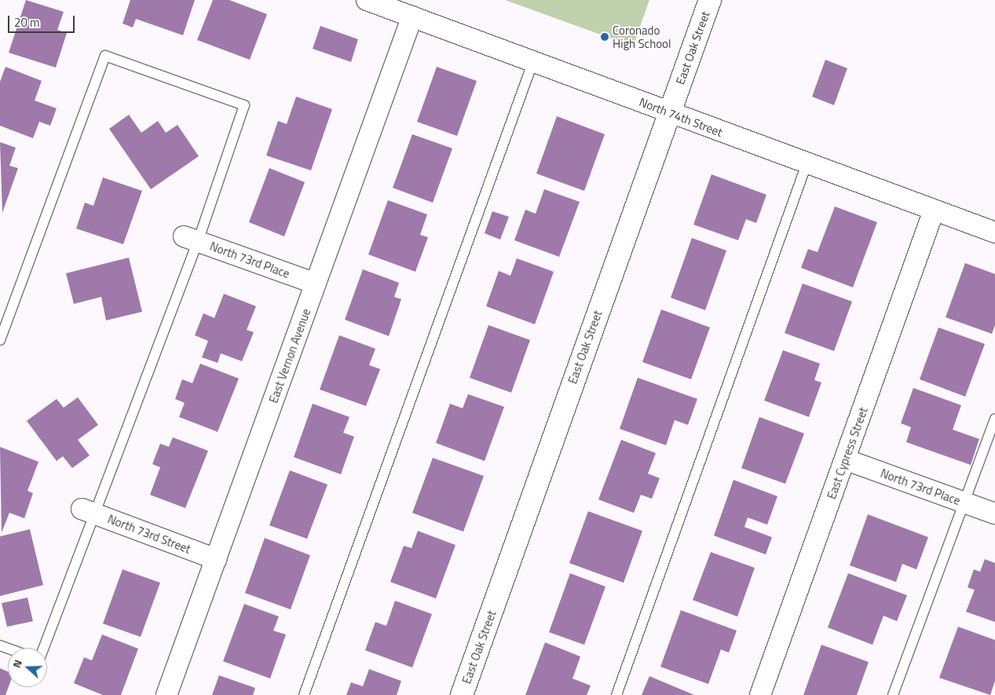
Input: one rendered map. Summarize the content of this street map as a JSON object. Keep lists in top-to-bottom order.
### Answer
{
  "streets": {
    "street": [
      "East Oak Street",
      "North 74th Street",
      "North 73rd Place",
      "East Vernon Avenue",
      "East Cypress Street",
      "North 73rd Street"
    ]
  },
  "crossings": [
    ["East Oak Street", "North 74th Street"],
    ["North 74th Street", "East Vernon Avenue"],
    ["North 74th Street", "East Cypress Street"],
    ["North 73rd Place", "East Vernon Avenue"],
    ["North 73rd Place", "East Cypress Street"],
    ["East Vernon Avenue", "North 73rd Street"]
  ],
  "places": ["Coronado High School"],
  "scale_bar": "20 m",
  "north": "left"
}
